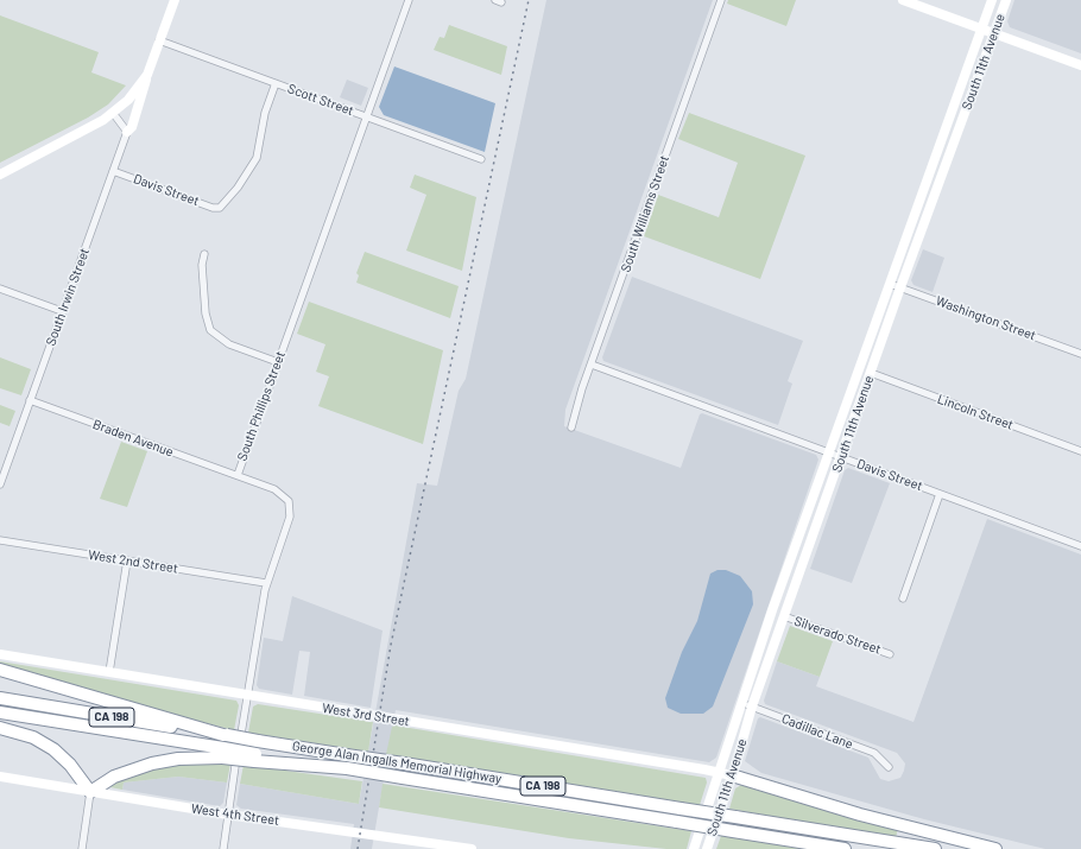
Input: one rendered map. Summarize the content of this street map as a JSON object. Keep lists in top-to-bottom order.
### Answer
{
  "streets": {
    "highway": ["CA 198", "George Alan Ingalls Memorial Highway"],
    "main road": ["South 11th Avenue", "West 3rd Street", "West 4th Street"],
    "street": [
      "Scott Street",
      "Davis Street",
      "South Williams Street",
      "South Irwin Street",
      "Washington Street",
      "South Phillips Street",
      "Lincoln Street",
      "Braden Avenue",
      "West 2nd Street",
      "Silverado Street",
      "Cadillac Lane"
    ]
  },
  "crossings": [
    ["South 11th Avenue", "Davis Street"],
    ["South 11th Avenue", "Washington Street"],
    ["South 11th Avenue", "Lincoln Street"],
    ["South 11th Avenue", "Silverado Street"],
    ["South 11th Avenue", "West 3rd Street"],
    ["South 11th Avenue", "Cadillac Lane"],
    ["Scott Street", "Davis Street"],
    ["Scott Street", "South Phillips Street"],
    ["Davis Street", "South Williams Street"],
    ["Davis Street", "South Irwin Street"],
    ["South Irwin Street", "Braden Avenue"],
    ["South Phillips Street", "Braden Avenue"],
    ["South Phillips Street", "West 2nd Street"],
    ["South Phillips Street", "West 3rd Street"],
    ["South Phillips Street", "West 4th Street"]
  ]
}
